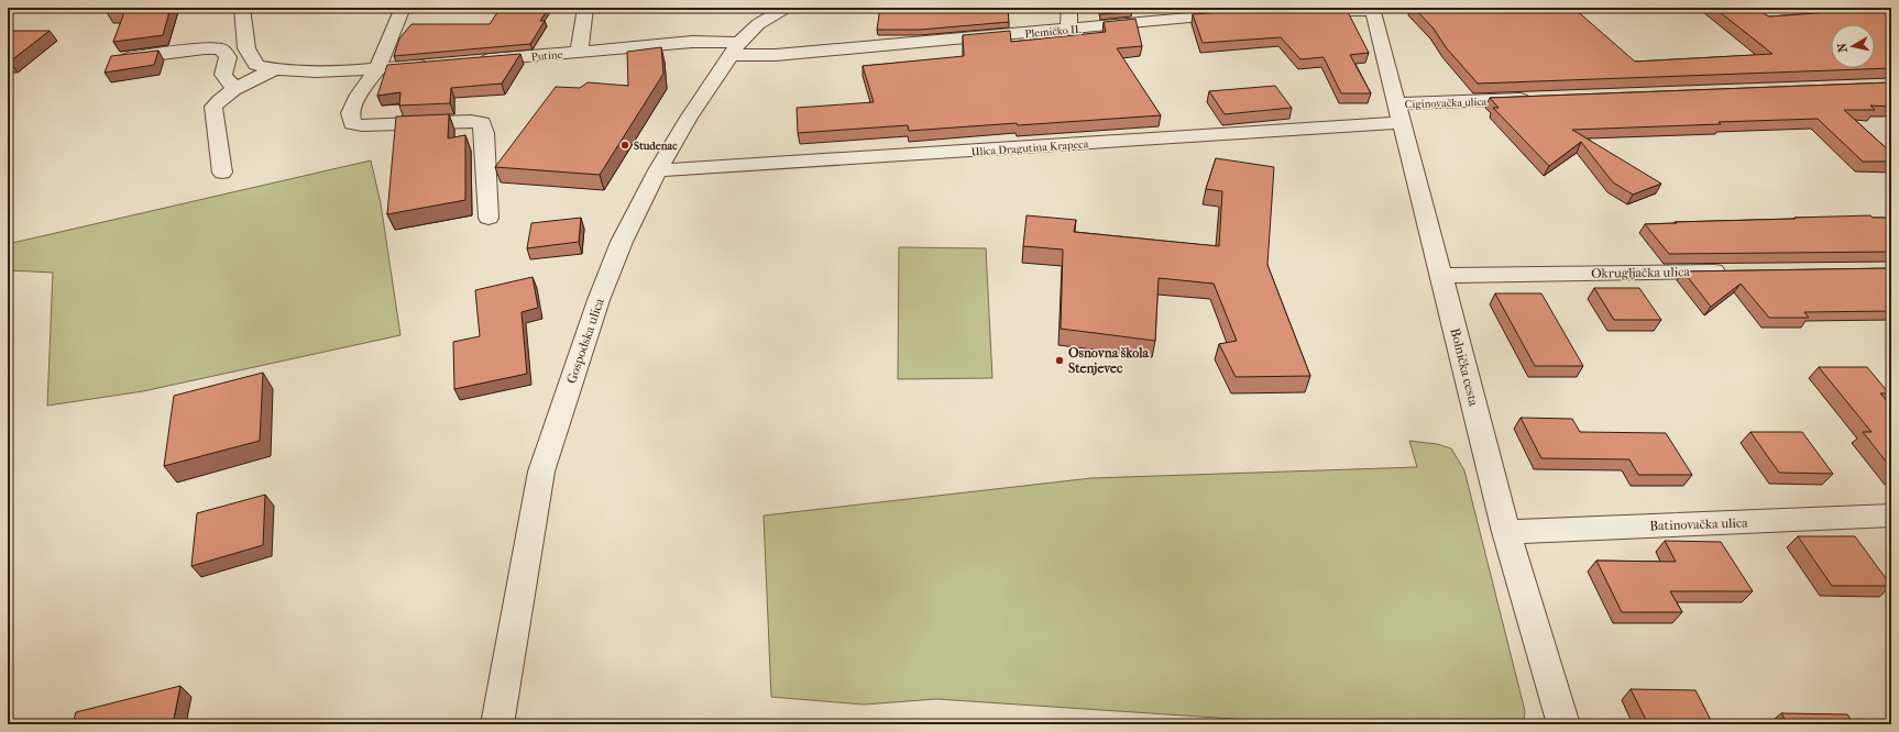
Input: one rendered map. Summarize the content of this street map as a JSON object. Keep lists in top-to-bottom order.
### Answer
{
  "streets": {
    "street": [
      "Plemičko II.",
      "Putine",
      "Ciginovačka ulica",
      "Ulica Dragutina Krapeca",
      "Okrugljačka ulica",
      "Gospodska ulica",
      "Bolnička cesta",
      "Batinovačka ulica"
    ]
  },
  "crossings": [
    ["Plemičko II.", "Putine"],
    ["Plemičko II.", "Gospodska ulica"],
    ["Putine", "Gospodska ulica"],
    ["Ciginovačka ulica", "Ulica Dragutina Krapeca"],
    ["Ciginovačka ulica", "Bolnička cesta"],
    ["Ulica Dragutina Krapeca", "Gospodska ulica"],
    ["Ulica Dragutina Krapeca", "Bolnička cesta"],
    ["Okrugljačka ulica", "Bolnička cesta"],
    ["Bolnička cesta", "Batinovačka ulica"]
  ],
  "places": ["Studenac", "Osnovna škola Stenjevec"],
  "north": "left"
}
